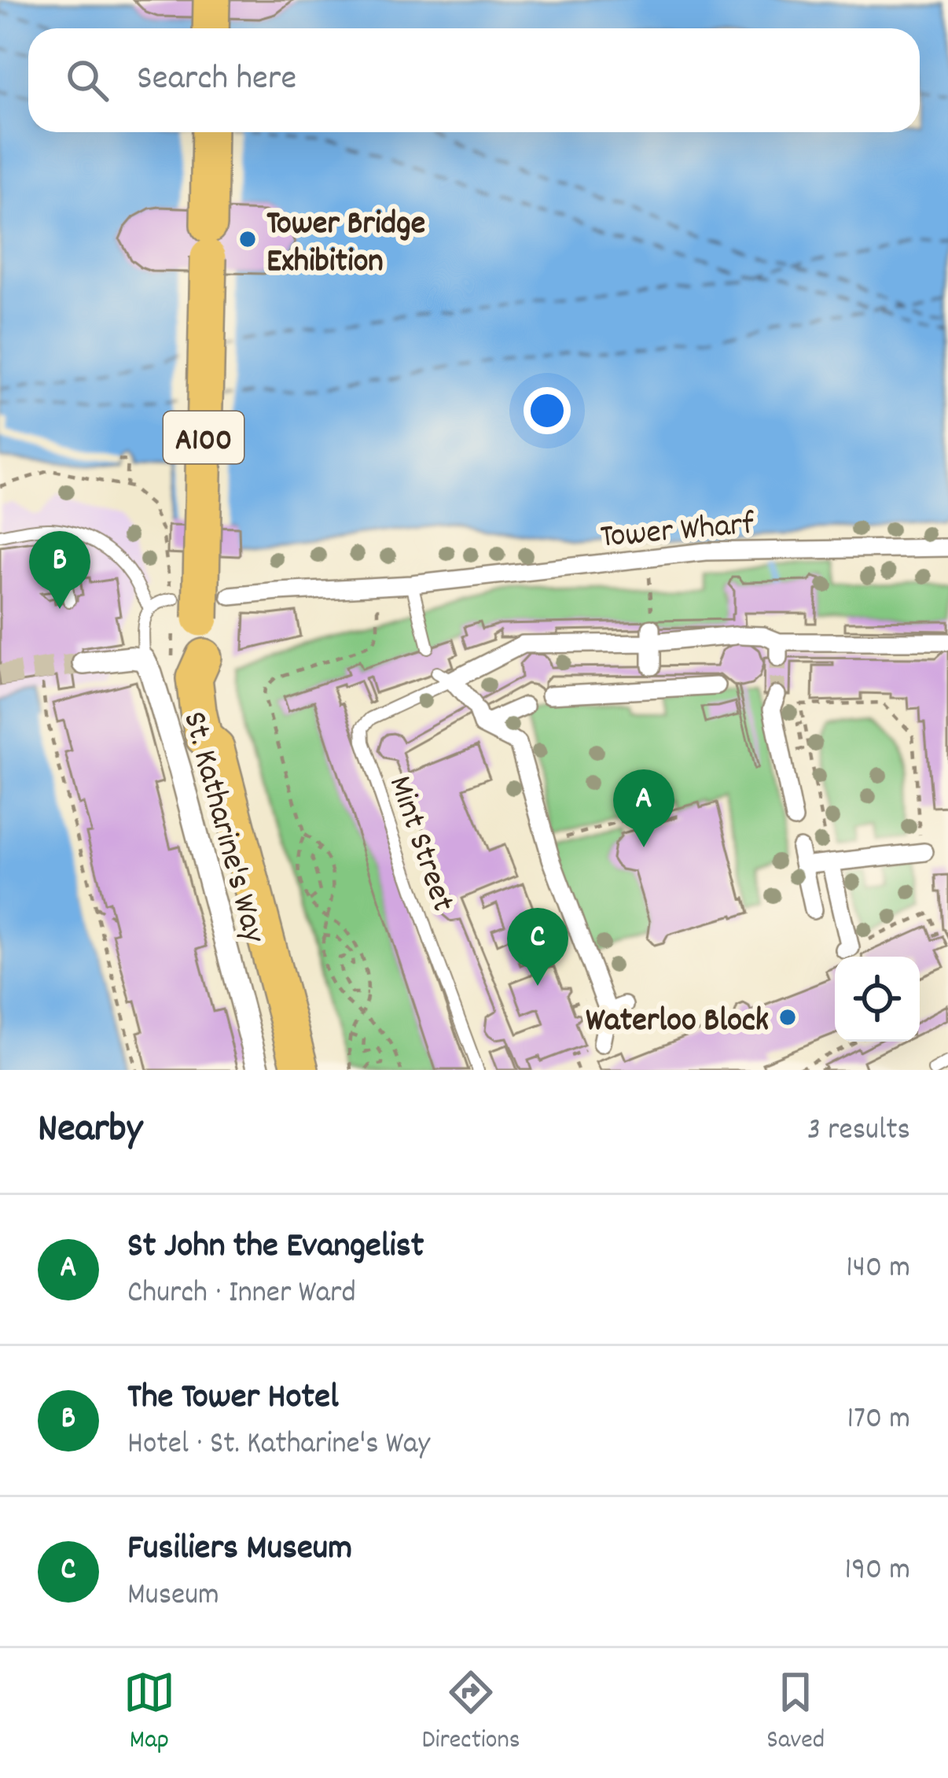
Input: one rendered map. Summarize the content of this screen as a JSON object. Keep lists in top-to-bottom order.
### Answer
{
  "streets": {
    "highway": ["A100"],
    "street": ["Tower Wharf", "St. Katharine's Way"],
    "lane": ["Mint Street"]
  },
  "places": ["Tower Bridge Exhibition", "Waterloo Block"],
  "page": {
    "search": "Search here",
    "pins": ["B", "A", "C"],
    "heading": ["Nearby", "3 results"],
    "list": [
      {
        "mark": "A",
        "name": "St John the Evangelist",
        "note": "Church · Inner Ward",
        "value": "140 m"
      },
      {
        "mark": "B",
        "name": "The Tower Hotel",
        "note": "Hotel · St. Katharine's Way",
        "value": "170 m"
      },
      {
        "mark": "C",
        "name": "Fusiliers Museum",
        "note": "Museum",
        "value": "190 m"
      }
    ],
    "nav": ["Map", "Directions", "Saved"]
  }
}
